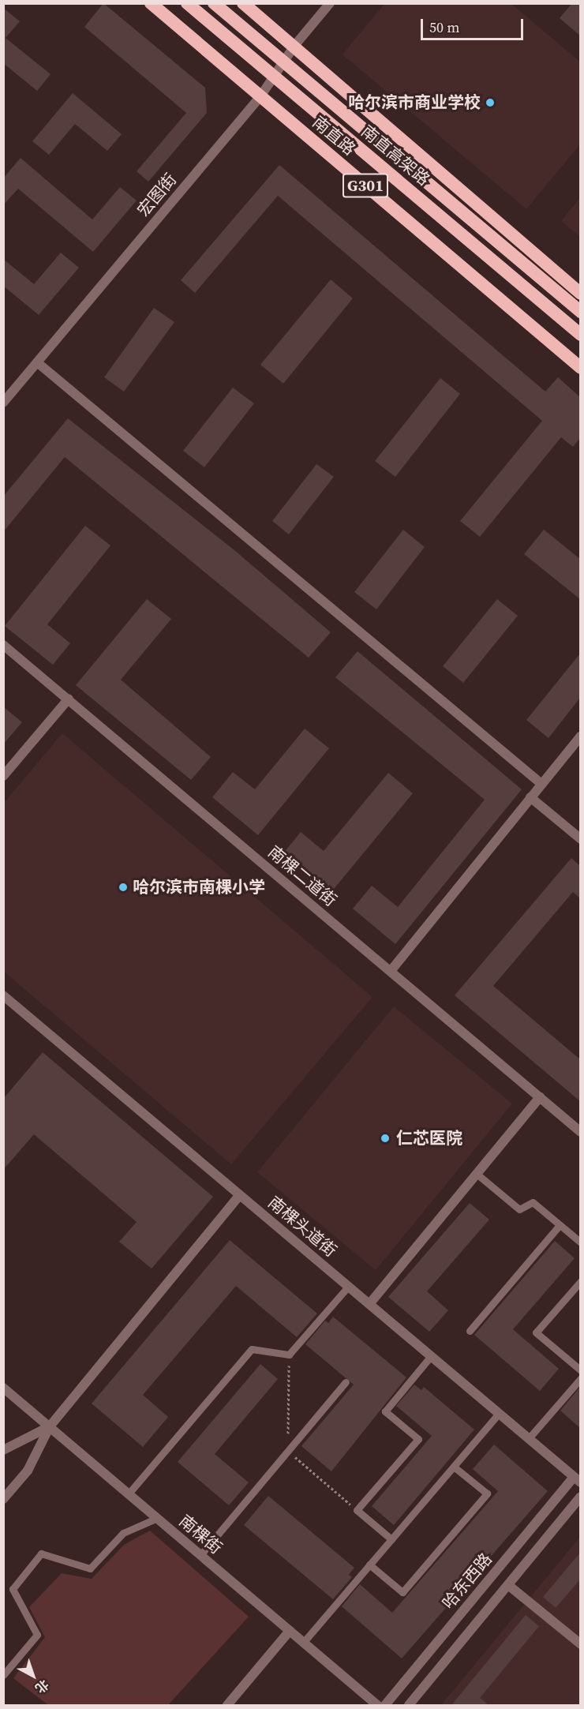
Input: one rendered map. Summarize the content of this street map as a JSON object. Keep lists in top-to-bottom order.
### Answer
{
  "streets": {
    "highway": ["南直路", "南直高架路", "G301"],
    "street": [
      "宏图街",
      "南棵二道街",
      "南棵头道街",
      "南棵街",
      "哈东西路"
    ]
  },
  "crossings": [
    ["南直路", "宏图街"],
    ["南棵头道街", "哈东西路"]
  ],
  "places": ["哈尔滨市商业学校", "哈尔滨市南棵小学", "仁芯医院"],
  "scale_bar": "50 m",
  "north": "bottom right"
}
